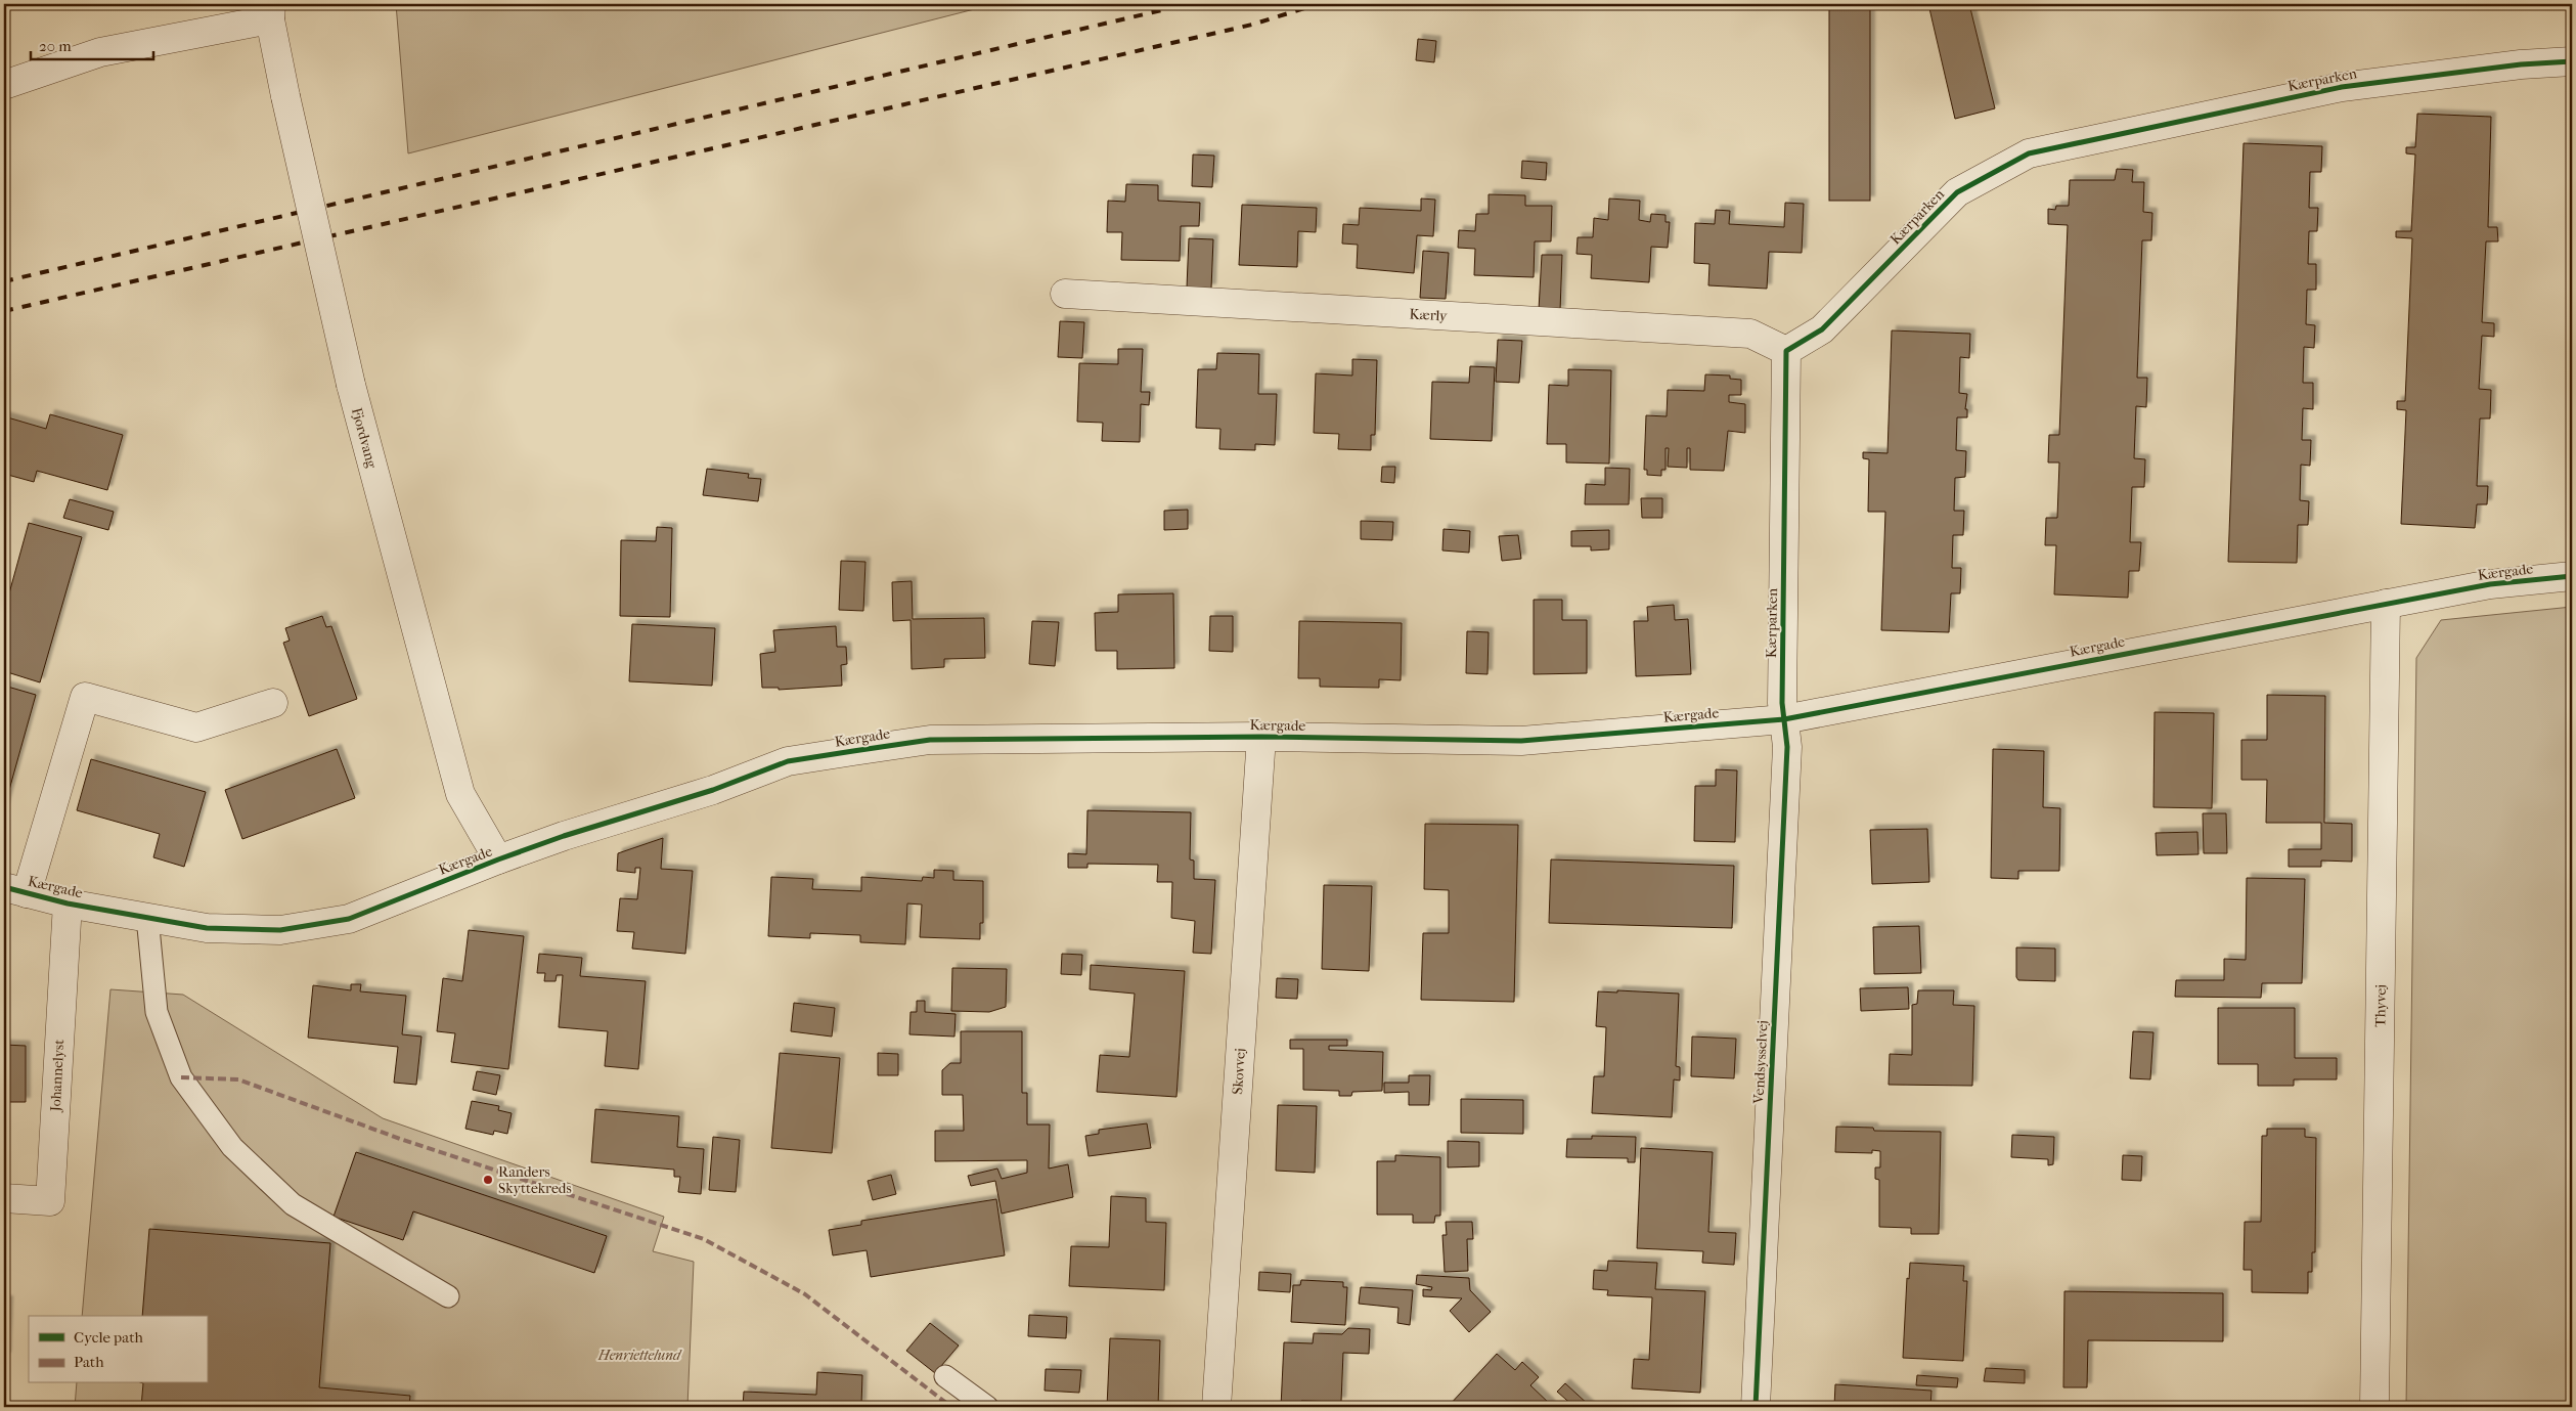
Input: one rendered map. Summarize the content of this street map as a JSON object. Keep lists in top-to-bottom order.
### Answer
{
  "streets": {
    "street": [
      "Kærparken",
      "Kærly",
      "Fjordvang",
      "Kærgade",
      "Thyvej",
      "Vendsysselvej",
      "Skovvej",
      "Johannelyst"
    ]
  },
  "crossings": [
    ["Kærparken", "Kærly"],
    ["Kærparken", "Kærgade"],
    ["Kærparken", "Vendsysselvej"],
    ["Fjordvang", "Kærgade"],
    ["Kærgade", "Thyvej"],
    ["Kærgade", "Vendsysselvej"],
    ["Kærgade", "Skovvej"],
    ["Kærgade", "Johannelyst"]
  ],
  "parks": ["Henriettelund"],
  "places": ["Randers Skyttekreds"],
  "legend": ["Cycle path", "Path"],
  "scale_bar": "20 m"
}
